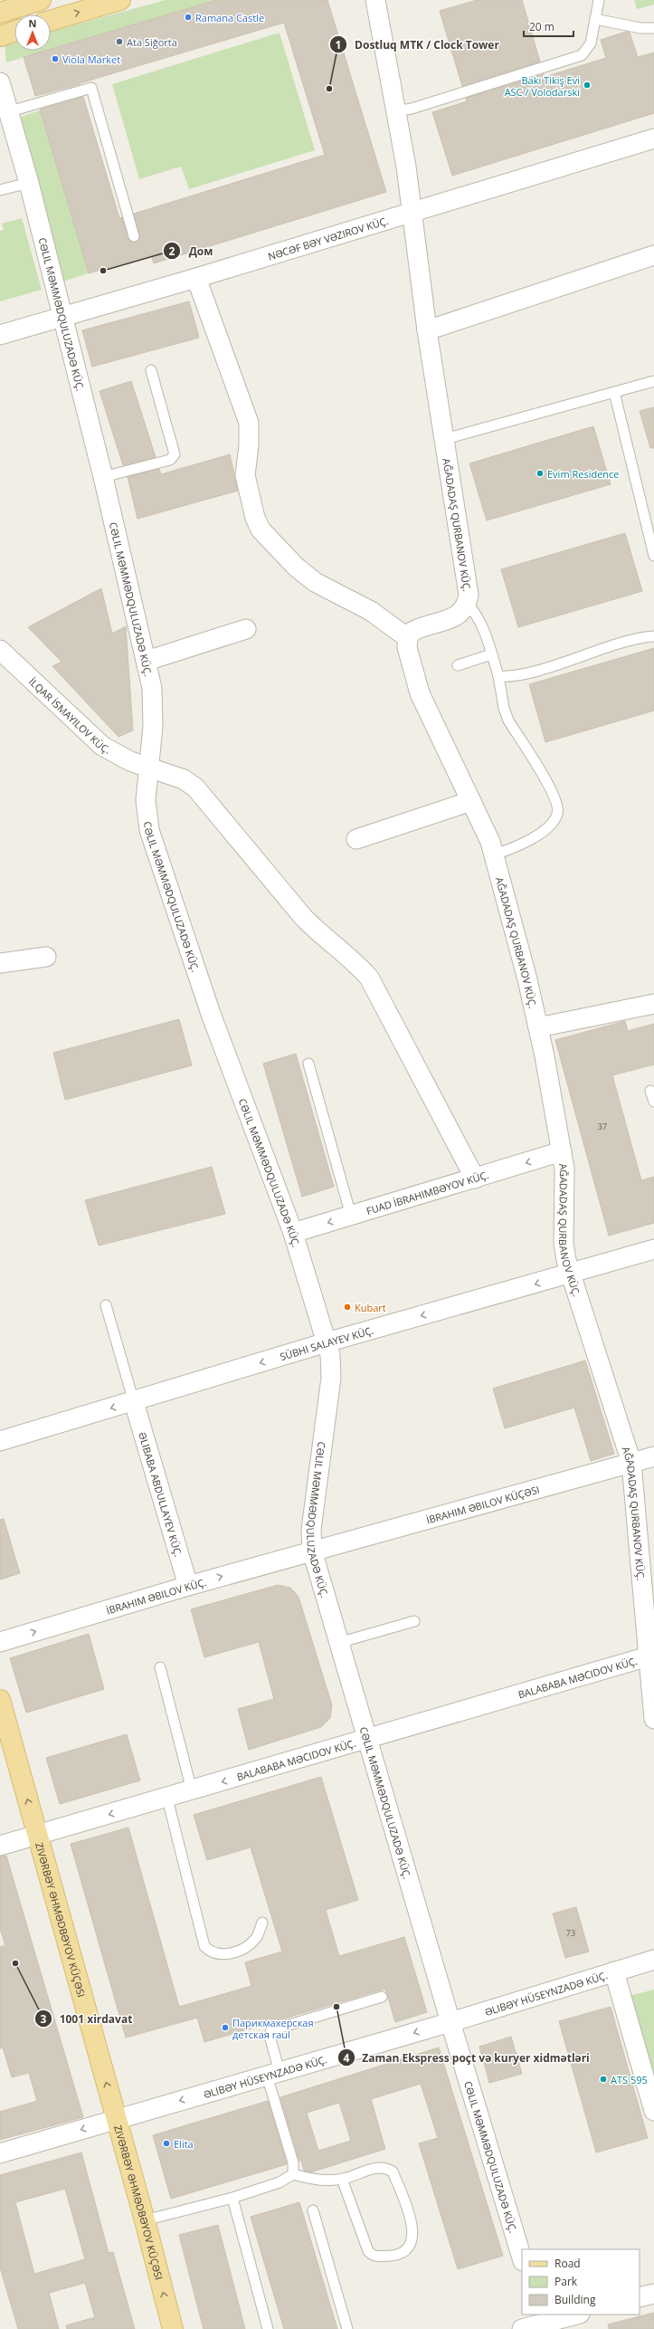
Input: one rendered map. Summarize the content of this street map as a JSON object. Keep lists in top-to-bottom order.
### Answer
{
  "streets": {
    "main road": ["ZIVƏRBƏY ƏHMƏDBƏYOV KÜÇƏSI"],
    "street": [
      "NƏCƏF BƏY VƏZIROV KÜÇ.",
      "CƏLIL MƏMMƏDQULUZADƏ KÜÇ.",
      "AĞADADAŞ QURBANOV KÜÇ.",
      "FUAD İBRAHIMBƏYOV KÜÇ.",
      "SÜBHI SALAYEV KÜÇ.",
      "ƏLIBABA ABDULLAYEV KÜÇ.",
      "İBRAHIM ƏBILOV KÜÇƏSI",
      "İBRAHIM ƏBILOV KÜÇ.",
      "BALABABA MƏCIDOV KÜÇ.",
      "ƏLIBƏY HÜSEYNZADƏ KÜÇ."
    ]
  },
  "crossings": [
    ["NƏCƏF BƏY VƏZIROV KÜÇ.", "CƏLIL MƏMMƏDQULUZADƏ KÜÇ."],
    ["NƏCƏF BƏY VƏZIROV KÜÇ.", "AĞADADAŞ QURBANOV KÜÇ."],
    ["CƏLIL MƏMMƏDQULUZADƏ KÜÇ.", "FUAD İBRAHIMBƏYOV KÜÇ."],
    ["CƏLIL MƏMMƏDQULUZADƏ KÜÇ.", "SÜBHI SALAYEV KÜÇ."],
    ["CƏLIL MƏMMƏDQULUZADƏ KÜÇ.", "İBRAHIM ƏBILOV KÜÇƏSI"],
    ["CƏLIL MƏMMƏDQULUZADƏ KÜÇ.", "İBRAHIM ƏBILOV KÜÇ."],
    ["CƏLIL MƏMMƏDQULUZADƏ KÜÇ.", "BALABABA MƏCIDOV KÜÇ."],
    ["CƏLIL MƏMMƏDQULUZADƏ KÜÇ.", "ƏLIBƏY HÜSEYNZADƏ KÜÇ."],
    ["AĞADADAŞ QURBANOV KÜÇ.", "FUAD İBRAHIMBƏYOV KÜÇ."],
    ["AĞADADAŞ QURBANOV KÜÇ.", "SÜBHI SALAYEV KÜÇ."],
    ["AĞADADAŞ QURBANOV KÜÇ.", "İBRAHIM ƏBILOV KÜÇƏSI"],
    ["AĞADADAŞ QURBANOV KÜÇ.", "BALABABA MƏCIDOV KÜÇ."],
    ["SÜBHI SALAYEV KÜÇ.", "ƏLIBABA ABDULLAYEV KÜÇ."],
    ["ƏLIBABA ABDULLAYEV KÜÇ.", "İBRAHIM ƏBILOV KÜÇ."],
    ["İBRAHIM ƏBILOV KÜÇƏSI", "İBRAHIM ƏBILOV KÜÇ."],
    ["BALABABA MƏCIDOV KÜÇ.", "ZIVƏRBƏY ƏHMƏDBƏYOV KÜÇƏSI"],
    ["ZIVƏRBƏY ƏHMƏDBƏYOV KÜÇƏSI", "ƏLIBƏY HÜSEYNZADƏ KÜÇ."]
  ],
  "one_way": [
    "FUAD İBRAHIMBƏYOV KÜÇ.",
    "SÜBHI SALAYEV KÜÇ.",
    "İBRAHIM ƏBILOV KÜÇ.",
    "BALABABA MƏCIDOV KÜÇ.",
    "ZIVƏRBƏY ƏHMƏDBƏYOV KÜÇƏSI",
    "ƏLIBƏY HÜSEYNZADƏ KÜÇ."
  ],
  "places": [
    "Ramana Castle",
    "Ata Siğorta",
    "Viola Market",
    "Bakı Tikiş Evi ASC / Volodarski",
    "Dostluq MTK / Clock Tower",
    "Дом",
    "Evim Residence",
    "Kubart",
    "1001 xirdavat",
    "Zaman Ekspress poçt və kuryer xidmətləri",
    "Парикмахерская детская raul",
    "ATS 595",
    "Elita"
  ],
  "house_numbers": ["37", "73"],
  "legend": ["Road", "Park", "Building"],
  "scale_bar": "20 m",
  "north": "top"
}
